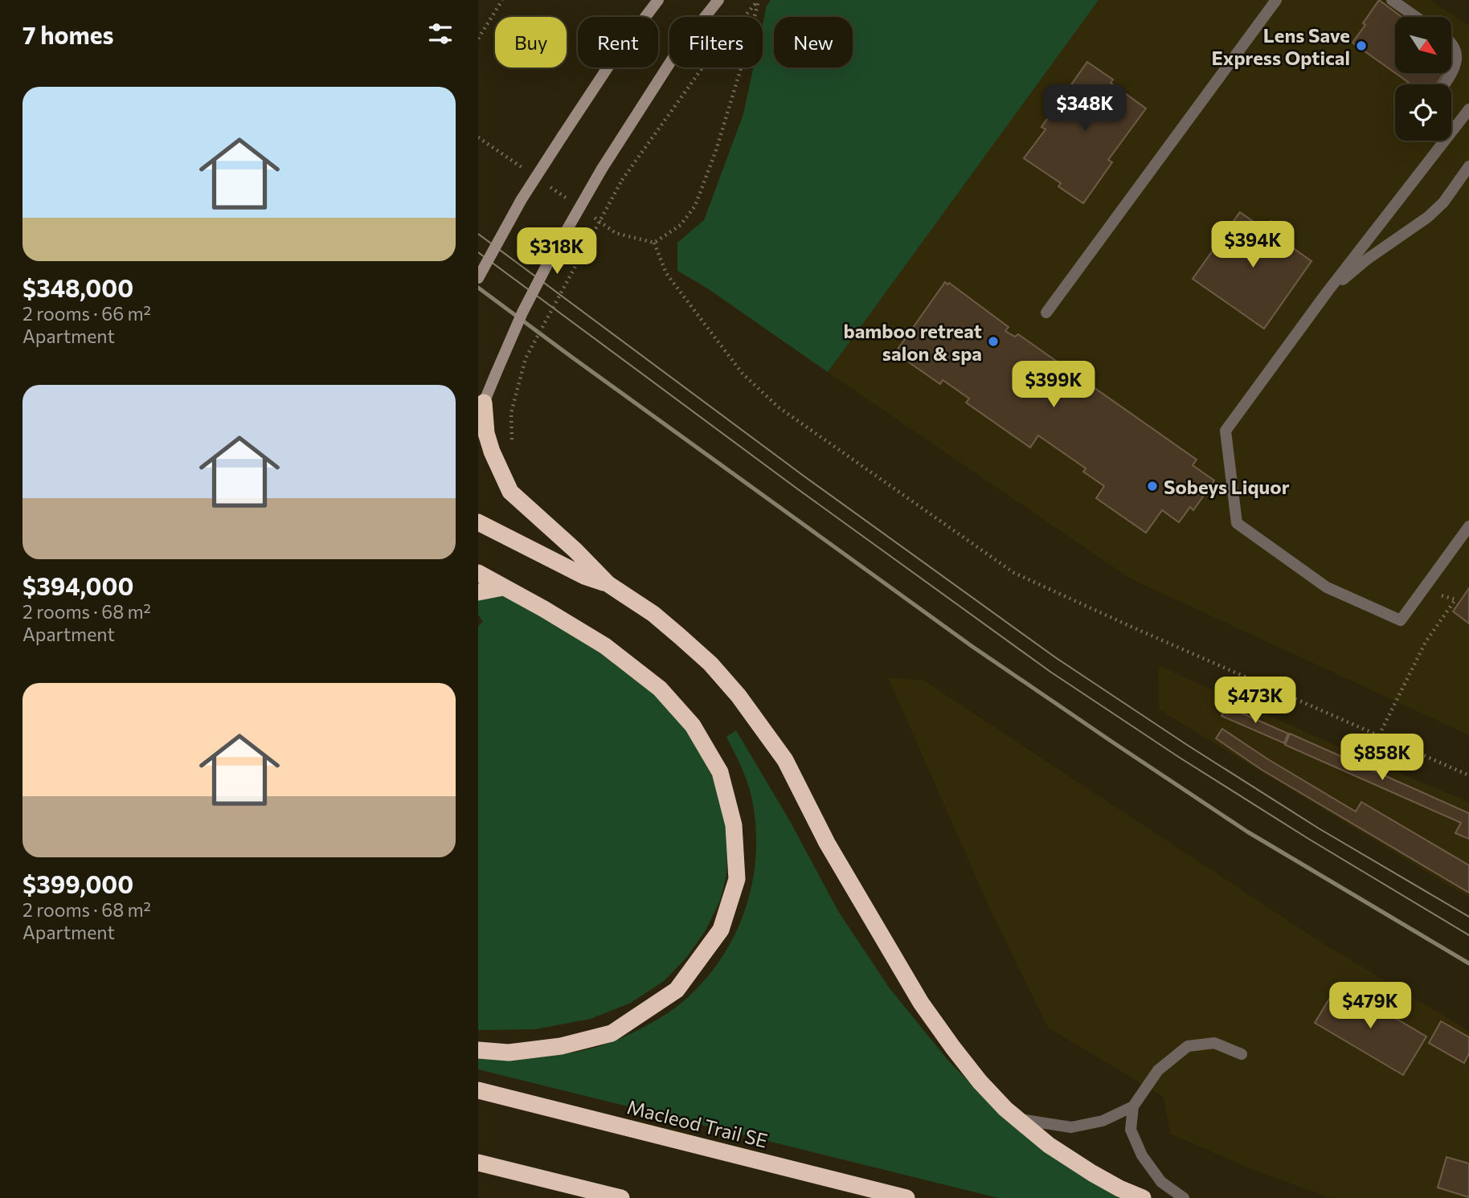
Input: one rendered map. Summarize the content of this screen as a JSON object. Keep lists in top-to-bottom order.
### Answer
{
  "streets": {
    "highway": ["Macleod Trail SE"]
  },
  "places": ["Lens Save Express Optical", "bamboo retreat salon & spa", "Sobeys Liquor"],
  "north": "bottom right",
  "page": {
    "heading": "7 homes",
    "chip": [
      "Buy",
      "Rent",
      "Filters",
      "New"
    ],
    "list": [
      {
        "name": "$348,000",
        "note": "2 rooms · 66 m² · Apartment"
      },
      {
        "name": "$394,000",
        "note": "2 rooms · 68 m² · Apartment"
      },
      {
        "name": "$399,000",
        "note": "2 rooms · 68 m² · Apartment"
      }
    ],
    "price": [
      "$348K",
      "$394K",
      "$318K",
      "$399K",
      "$473K",
      "$858K",
      "$479K"
    ]
  }
}
